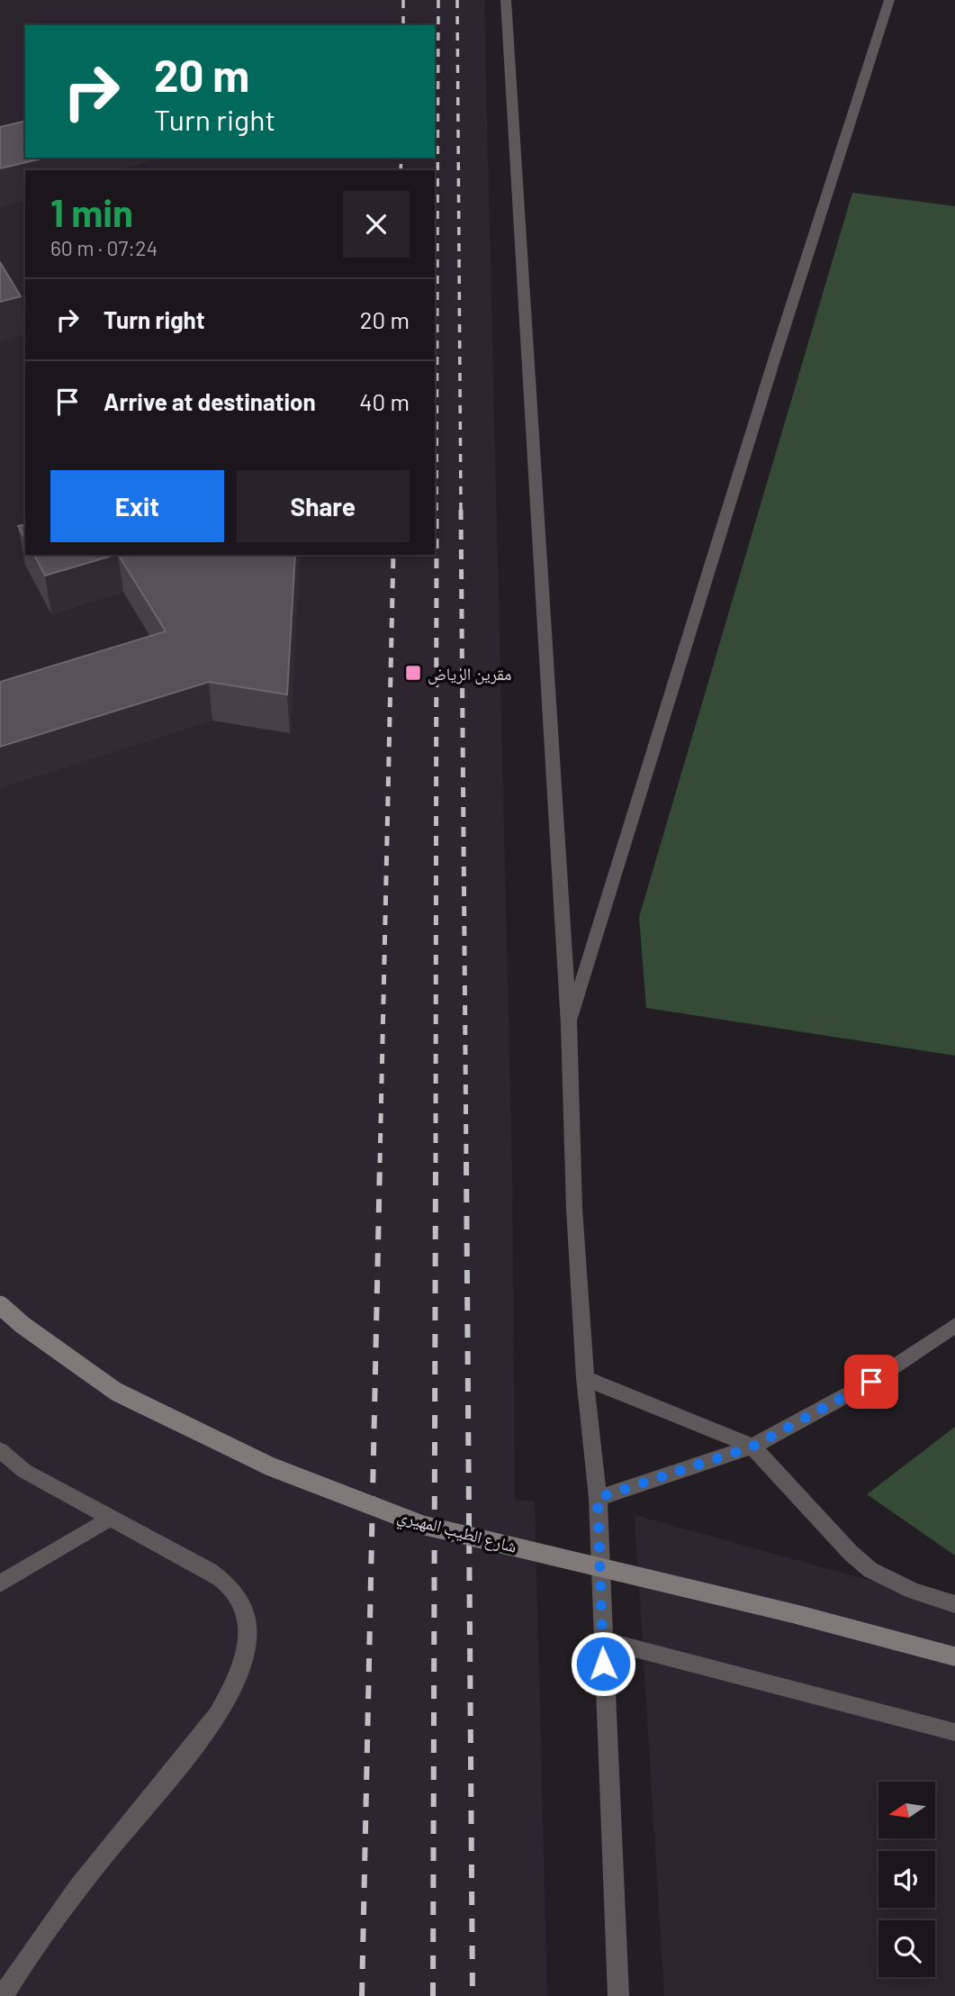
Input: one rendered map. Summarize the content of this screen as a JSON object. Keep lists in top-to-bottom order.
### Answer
{
  "streets": {
    "street": ["شارع الطيب المهيري"]
  },
  "places": {
    "transit": ["مقرين الرياض"]
  },
  "north": "left",
  "page": {
    "turn": ["20 m", "Turn right"],
    "heading": ["1 min", "60 m · 07:24"],
    "list": [
      {
        "name": "Turn right",
        "value": "20 m"
      },
      {
        "name": "Arrive at destination",
        "value": "40 m"
      }
    ],
    "buttons": ["Exit", "Share"]
  }
}
